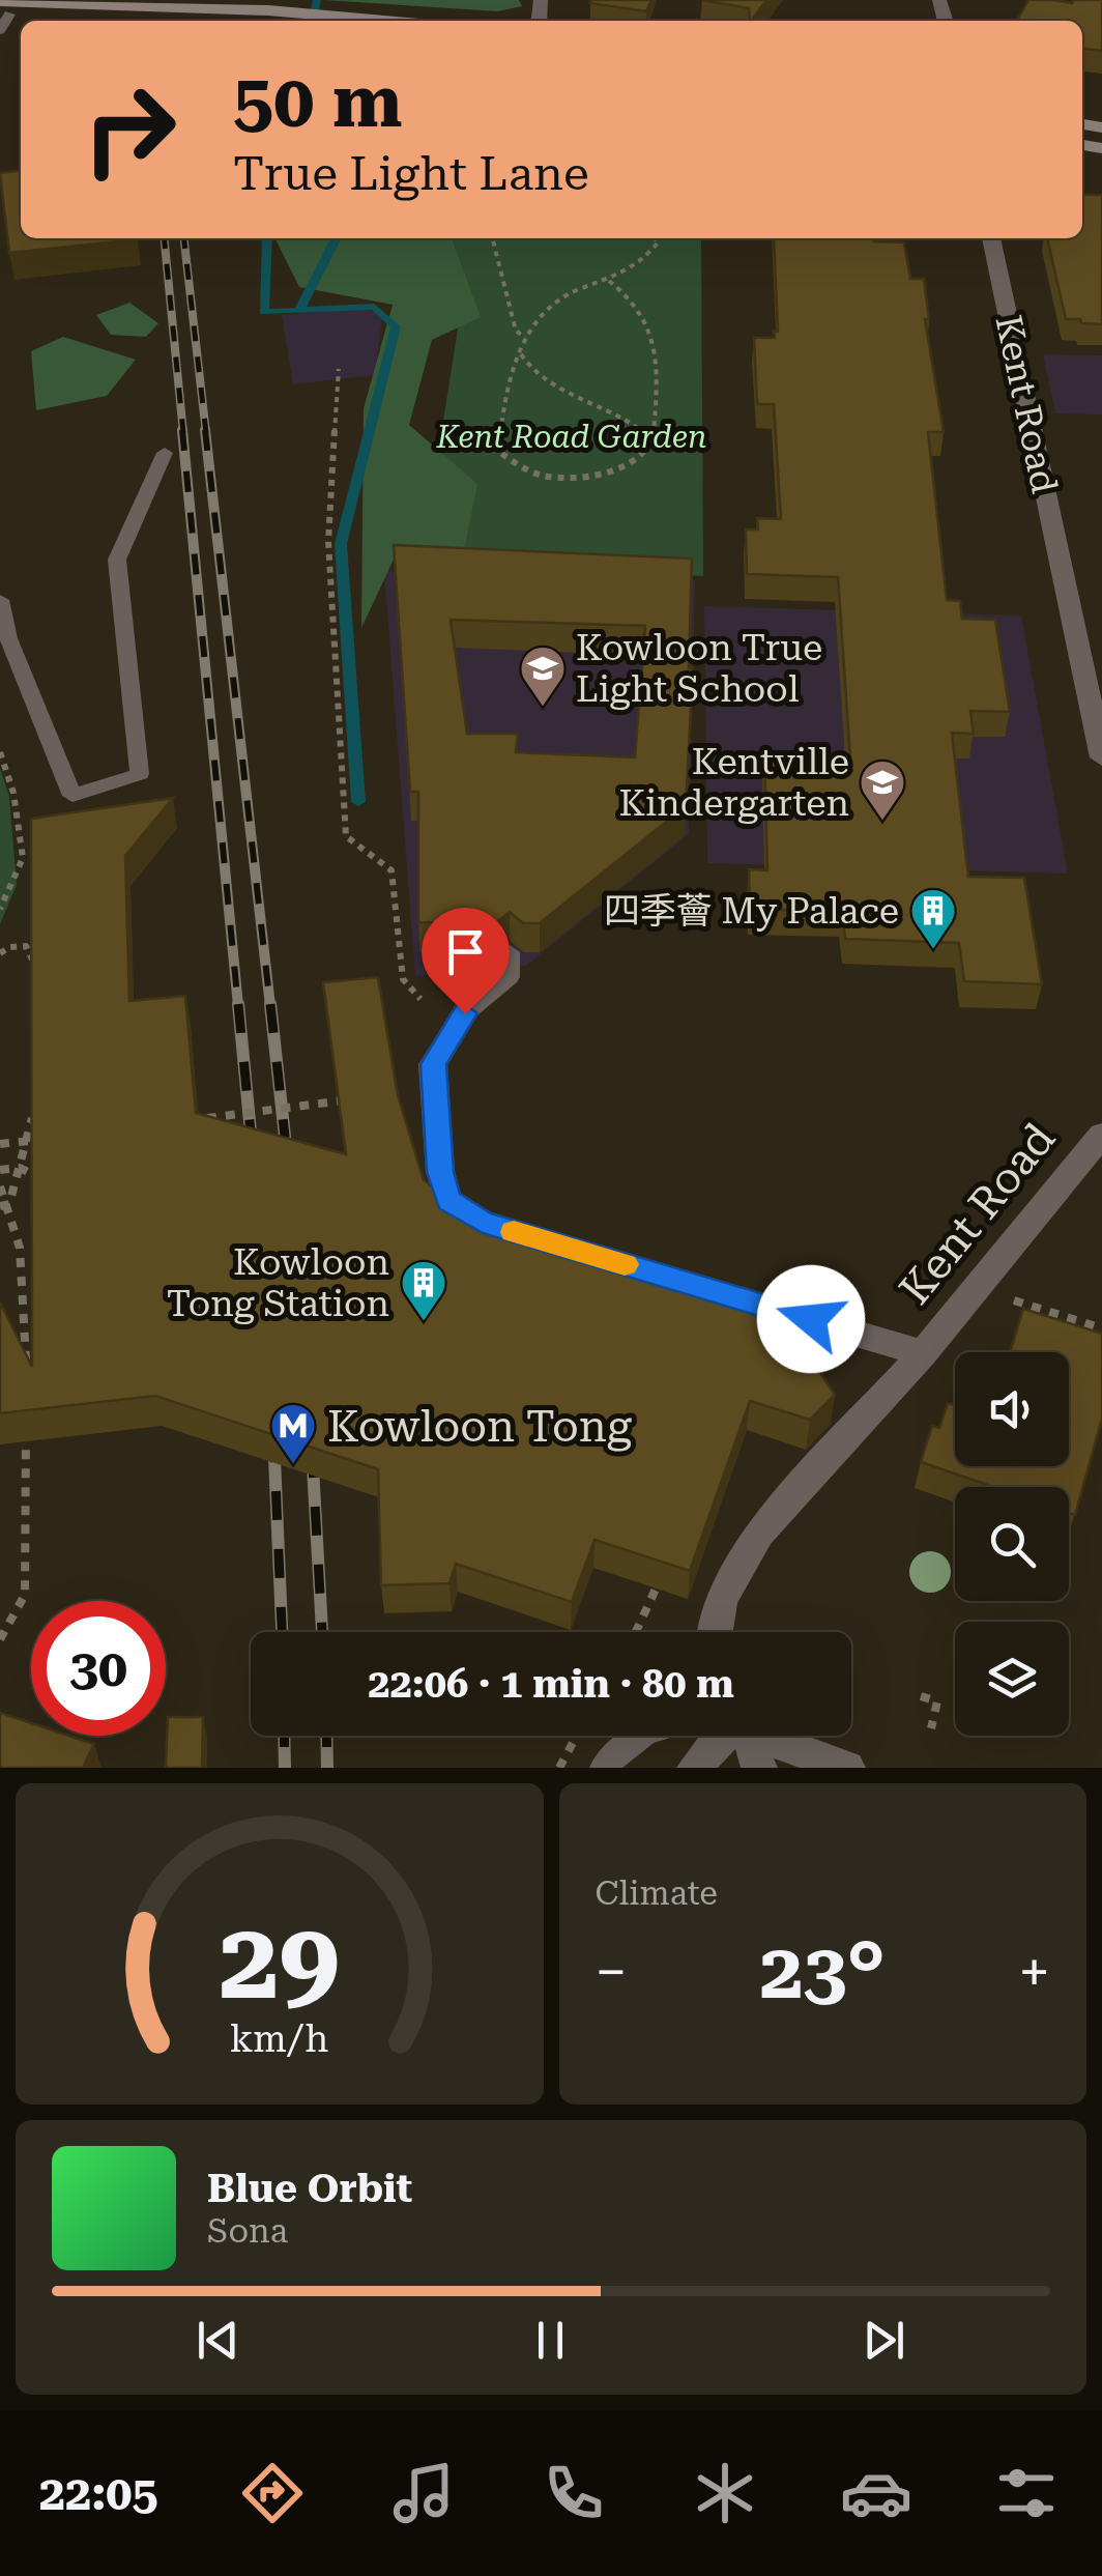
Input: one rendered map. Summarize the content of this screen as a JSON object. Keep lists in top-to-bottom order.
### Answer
{
  "streets": {
    "street": ["Kent Road"]
  },
  "parks": ["Kent Road Garden"],
  "places": {
    "school or university": ["Kowloon True Light School", "Kentville Kindergarten"],
    "building": ["四季薈 My Palace", "Kowloon Tong Station"],
    "metro station": ["Kowloon Tong"]
  },
  "page": {
    "turn": ["50 m", "True Light Lane"],
    "limit": "30",
    "trip": "22:06 · 1 min · 80 m",
    "tile": "Climate",
    "heat": ["−", "23°", "+"],
    "song": ["Blue Orbit", "Sona"],
    "tabs": "22:05",
    "gauge": ["29", "km/h"]
  }
}
